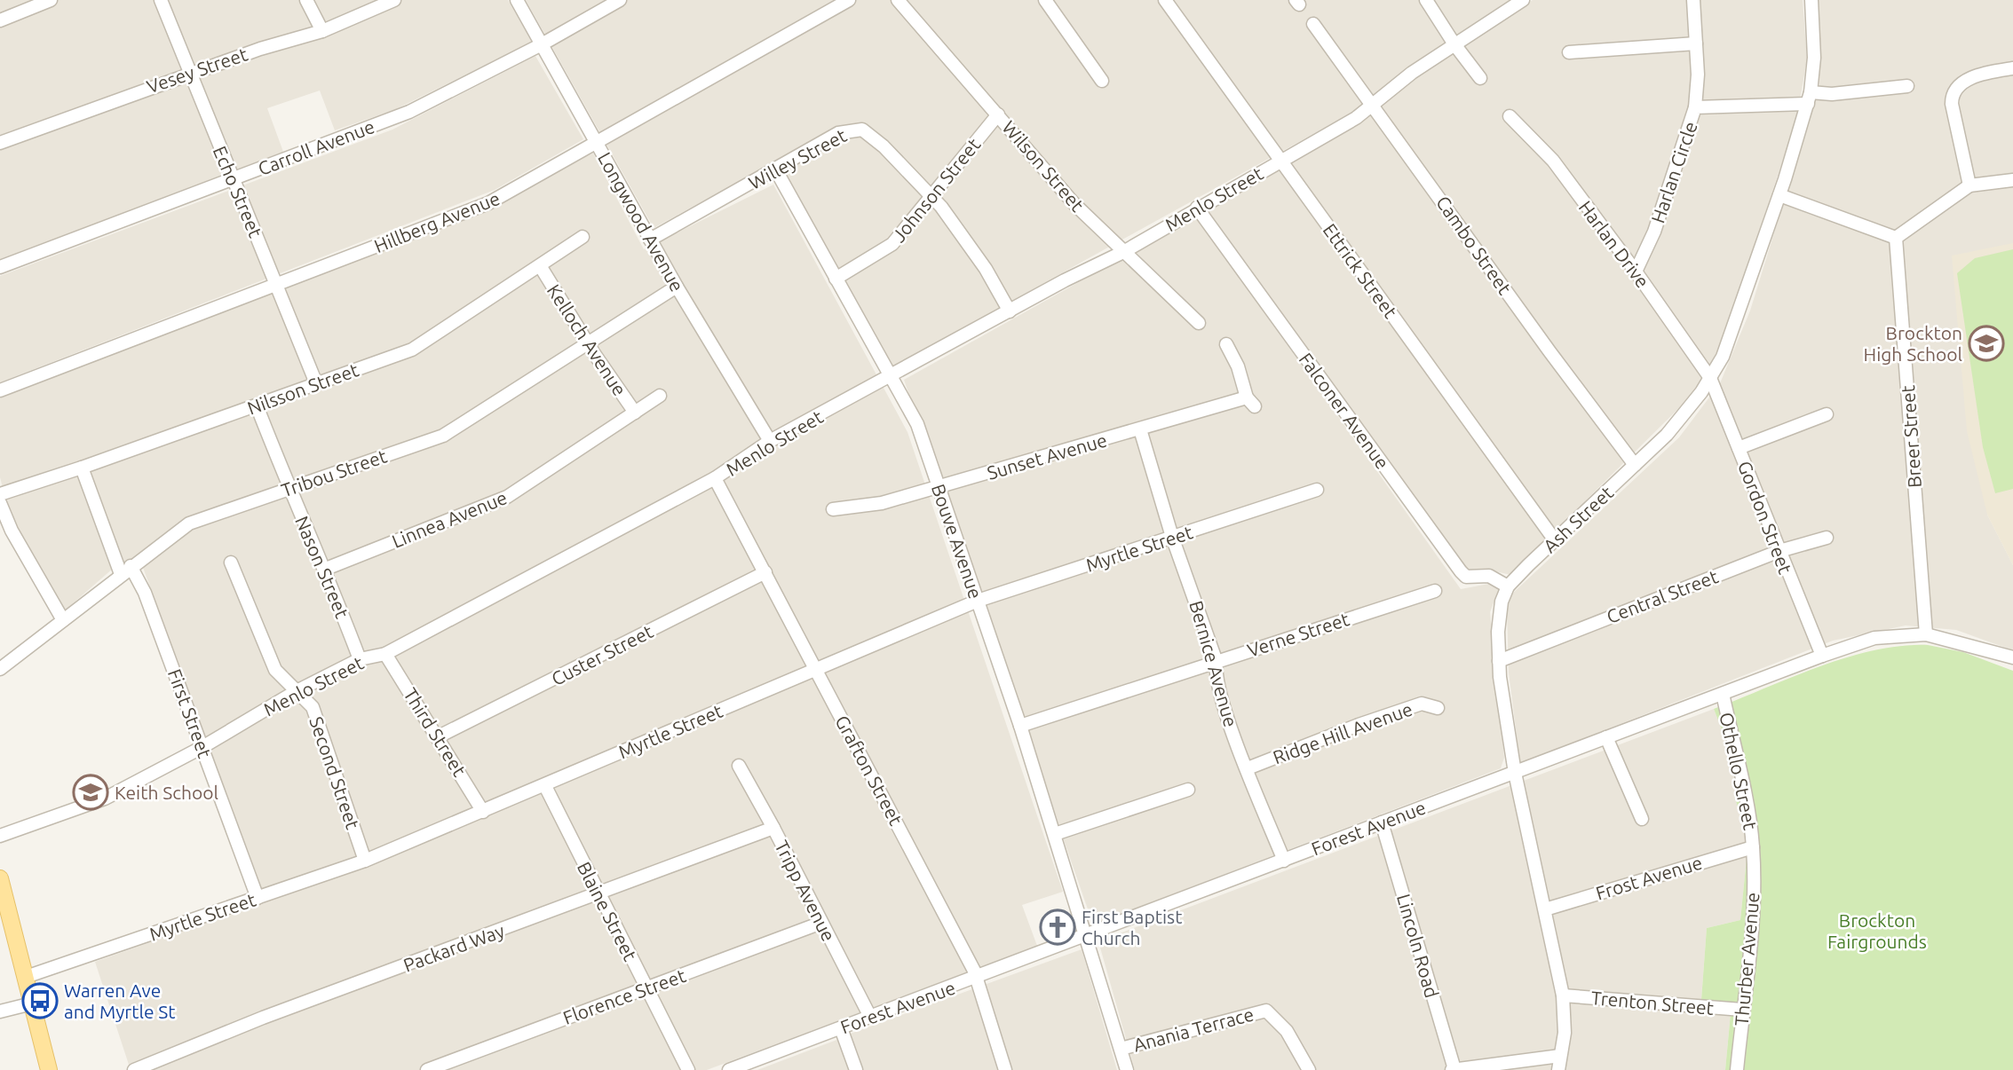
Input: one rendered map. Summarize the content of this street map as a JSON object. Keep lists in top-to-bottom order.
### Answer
{
  "streets": {
    "street": [
      "Vesey Street",
      "Carroll Avenue",
      "Willey Street",
      "Wilson Street",
      "Harlan Circle",
      "Johnson Street",
      "Echo Street",
      "Menlo Street",
      "Hillberg Avenue",
      "Longwood Avenue",
      "Harlan Drive",
      "Cambo Street",
      "Ettrick Street",
      "Kelloch Avenue",
      "Nilsson Street",
      "Falconer Avenue",
      "Breer Street",
      "Sunset Avenue",
      "Tribou Street",
      "Gordon Street",
      "Linnea Avenue",
      "Ash Street",
      "Bouve Avenue",
      "Myrtle Street",
      "Nason Street",
      "Central Street",
      "Verne Street",
      "Custer Street",
      "Bernice Avenue",
      "First Street",
      "Third Street",
      "Ridge Hill Avenue",
      "Grafton Street",
      "Othello Street",
      "Second Street",
      "Forest Avenue",
      "Frost Avenue",
      "Tripp Avenue",
      "Blaine Street",
      "Lincoln Road",
      "Packard Way",
      "Thurber Avenue",
      "Florence Street",
      "Trenton Street",
      "Anania Terrace"
    ]
  },
  "crossings": [
    ["Vesey Street", "Echo Street"],
    ["Carroll Avenue", "Echo Street"],
    ["Carroll Avenue", "Longwood Avenue"],
    ["Willey Street", "Johnson Street"],
    ["Willey Street", "Longwood Avenue"],
    ["Willey Street", "Bouve Avenue"],
    ["Wilson Street", "Johnson Street"],
    ["Wilson Street", "Menlo Street"],
    ["Harlan Circle", "Harlan Drive"],
    ["Harlan Circle", "Ash Street"],
    ["Johnson Street", "Bouve Avenue"],
    ["Echo Street", "Hillberg Avenue"],
    ["Echo Street", "Nilsson Street"],
    ["Menlo Street", "Longwood Avenue"],
    ["Menlo Street", "Cambo Street"],
    ["Menlo Street", "Ettrick Street"],
    ["Menlo Street", "Falconer Avenue"],
    ["Menlo Street", "Bouve Avenue"],
    ["Menlo Street", "Nason Street"],
    ["Menlo Street", "First Street"],
    ["Menlo Street", "Third Street"],
    ["Menlo Street", "Grafton Street"],
    ["Menlo Street", "Second Street"],
    ["Hillberg Avenue", "Longwood Avenue"],
    ["Longwood Avenue", "Tribou Street"],
    ["Harlan Drive", "Gordon Street"],
    ["Harlan Drive", "Ash Street"],
    ["Cambo Street", "Ash Street"],
    ["Ettrick Street", "Ash Street"],
    ["Kelloch Avenue", "Nilsson Street"],
    ["Kelloch Avenue", "Tribou Street"],
    ["Kelloch Avenue", "Linnea Avenue"],
    ["Nilsson Street", "Nason Street"],
    ["Nilsson Street", "First Street"],
    ["Falconer Avenue", "Ash Street"],
    ["Breer Street", "Forest Avenue"],
    ["Sunset Avenue", "Bouve Avenue"],
    ["Sunset Avenue", "Bernice Avenue"],
    ["Tribou Street", "Nason Street"],
    ["Tribou Street", "First Street"],
    ["Gordon Street", "Ash Street"],
    ["Gordon Street", "Central Street"],
    ["Gordon Street", "Forest Avenue"],
    ["Linnea Avenue", "Nason Street"],
    ["Bouve Avenue", "Myrtle Street"],
    ["Bouve Avenue", "Verne Street"],
    ["Bouve Avenue", "Forest Avenue"],
    ["Bouve Avenue", "Anania Terrace"],
    ["Myrtle Street", "Bernice Avenue"],
    ["Myrtle Street", "First Street"],
    ["Myrtle Street", "Third Street"],
    ["Myrtle Street", "Grafton Street"],
    ["Myrtle Street", "Second Street"],
    ["Myrtle Street", "Blaine Street"],
    ["Verne Street", "Bernice Avenue"],
    ["Custer Street", "Third Street"],
    ["Custer Street", "Grafton Street"],
    ["Bernice Avenue", "Ridge Hill Avenue"],
    ["Bernice Avenue", "Forest Avenue"],
    ["Grafton Street", "Forest Avenue"],
    ["Othello Street", "Forest Avenue"],
    ["Othello Street", "Frost Avenue"],
    ["Othello Street", "Thurber Avenue"],
    ["Forest Avenue", "Tripp Avenue"],
    ["Forest Avenue", "Lincoln Road"],
    ["Frost Avenue", "Thurber Avenue"],
    ["Tripp Avenue", "Packard Way"],
    ["Tripp Avenue", "Florence Street"],
    ["Blaine Street", "Packard Way"],
    ["Blaine Street", "Florence Street"],
    ["Thurber Avenue", "Trenton Street"]
  ],
  "parks": ["Brockton Fairgrounds"],
  "places": {
    "school or university": ["Brockton High School", "Keith School"],
    "church": ["First Baptist Church"],
    "bus stop": ["Warren Ave and Myrtle St"]
  }
}
